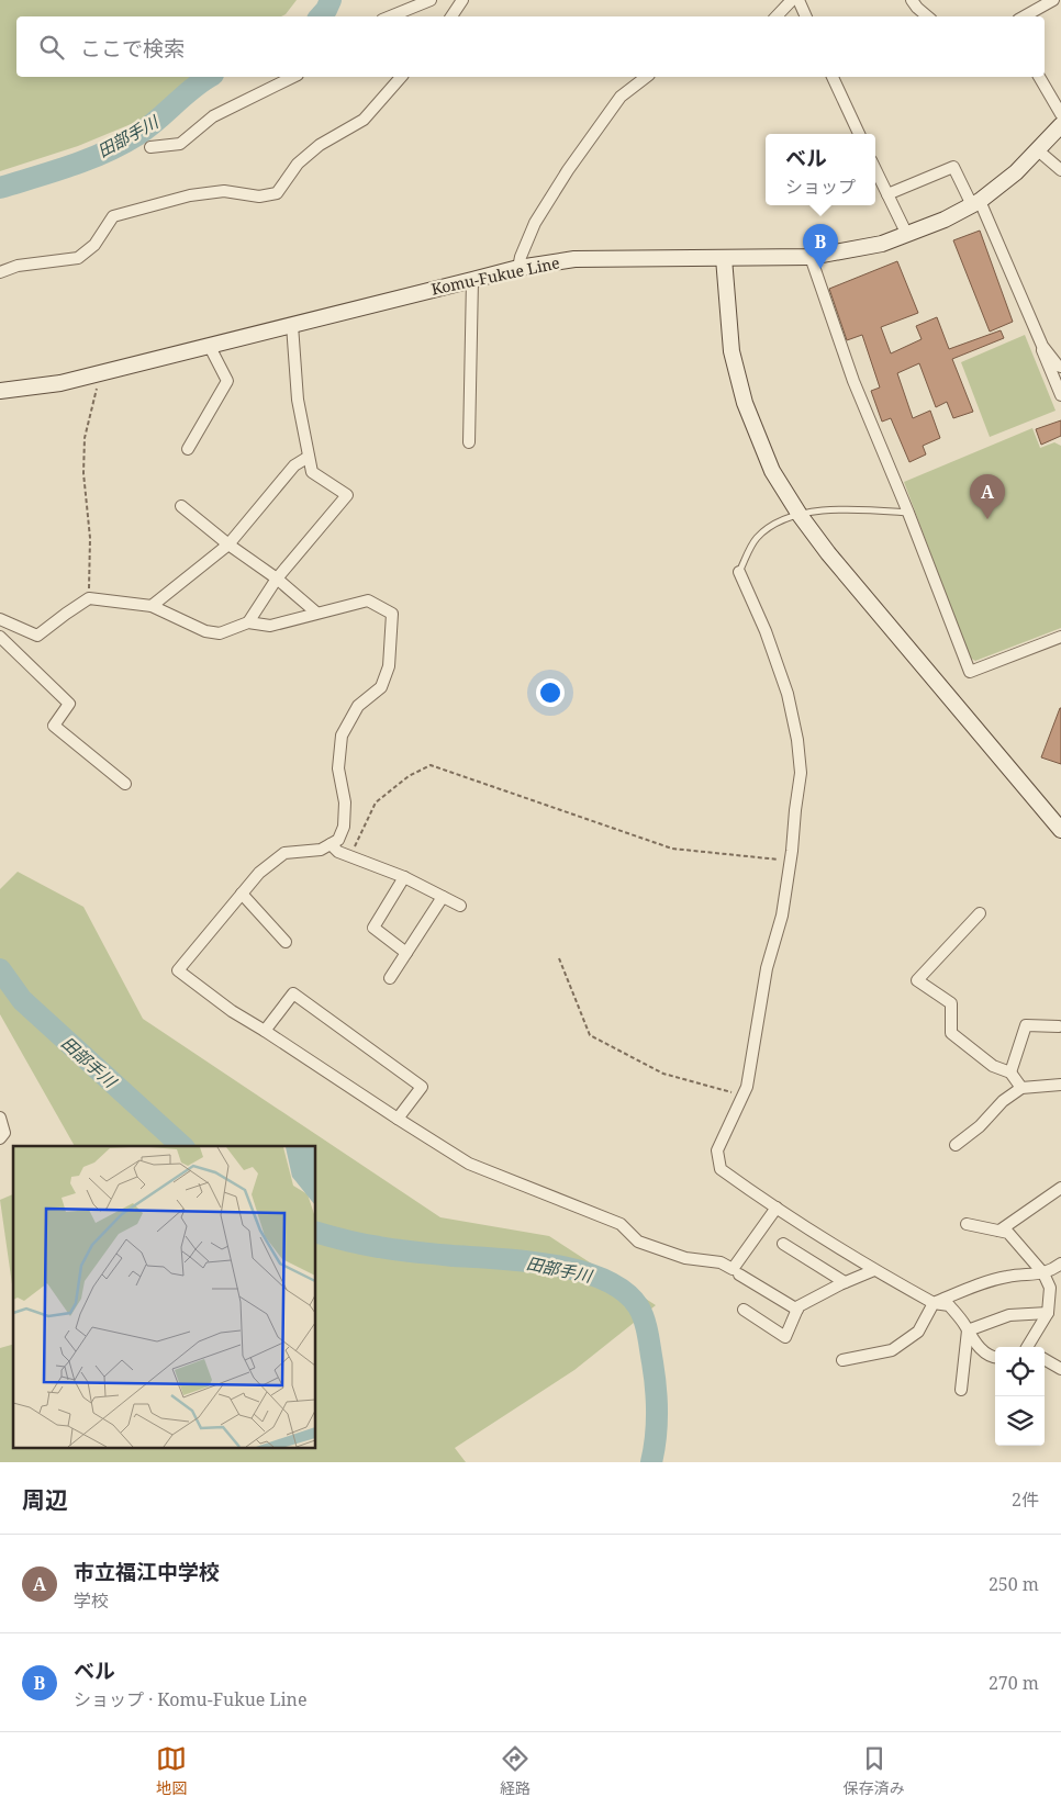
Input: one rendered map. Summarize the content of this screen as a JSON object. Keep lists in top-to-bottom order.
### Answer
{
  "streets": {
    "main road": ["Komu-Fukue Line"]
  },
  "water": ["田部手川"],
  "page": {
    "search": "ここで検索",
    "popup": ["ベル", "ショップ"],
    "pins": ["B", "A"],
    "heading": ["周辺", "2件"],
    "list": [
      {
        "mark": "A",
        "name": "市立福江中学校",
        "note": "学校",
        "value": "250 m"
      },
      {
        "mark": "B",
        "name": "ベル",
        "note": "ショップ · Komu-Fukue Line",
        "value": "270 m"
      }
    ],
    "nav": ["地図", "経路", "保存済み"]
  }
}
